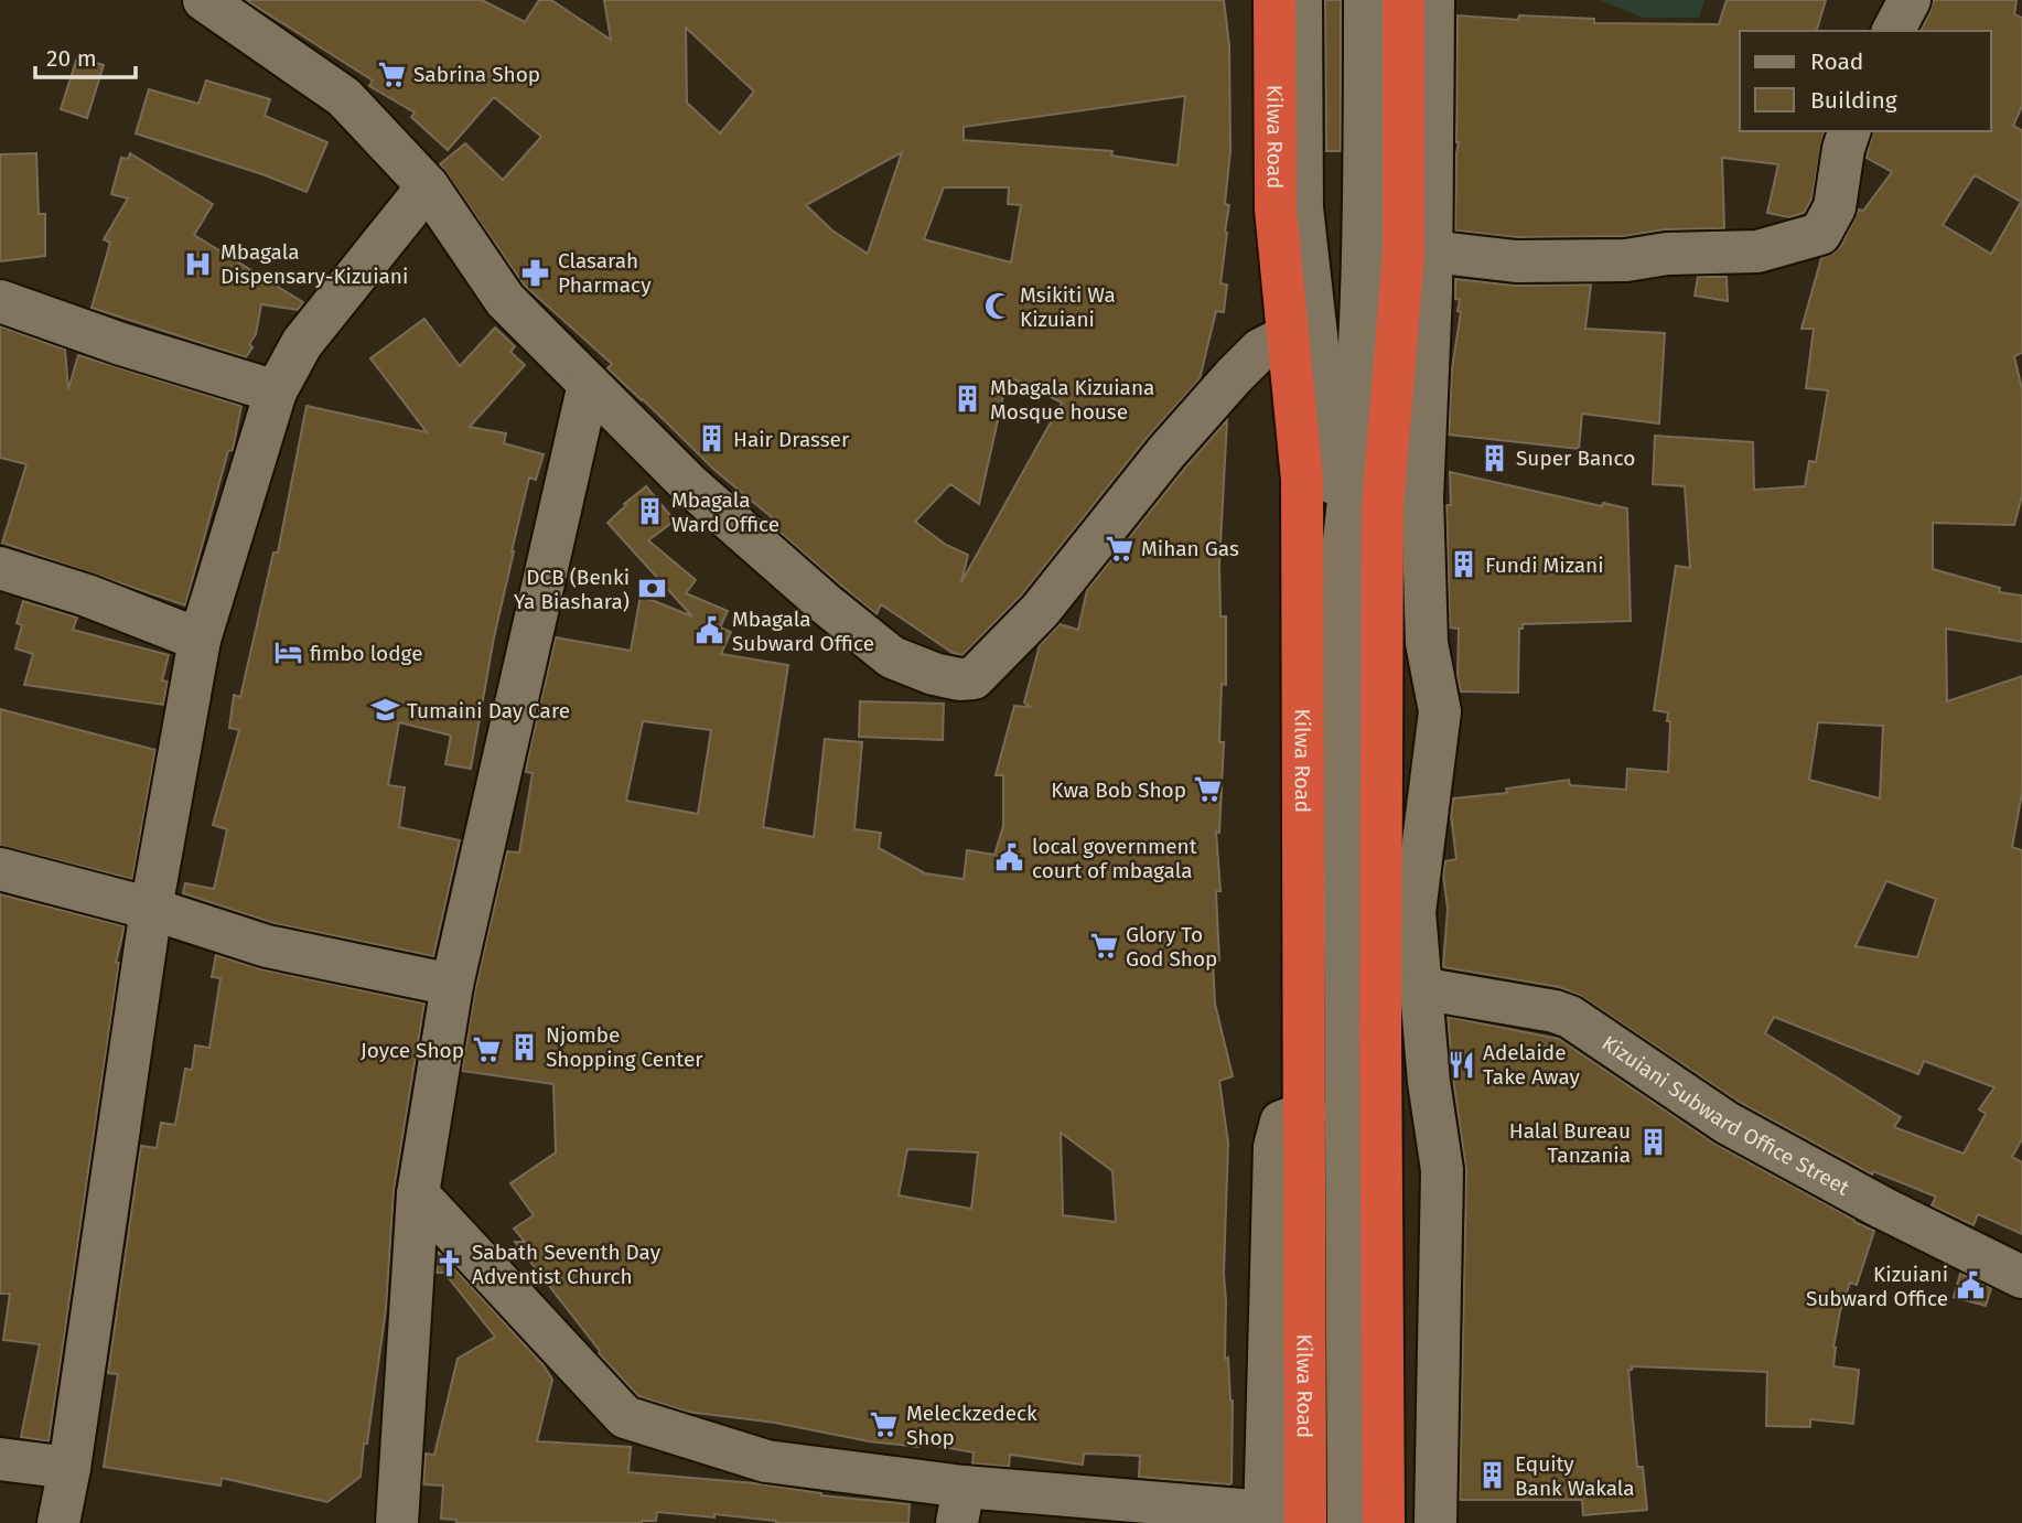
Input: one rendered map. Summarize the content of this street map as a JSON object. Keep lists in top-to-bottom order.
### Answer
{
  "streets": {
    "highway": ["Kilwa Road"],
    "street": ["Kizuiani Subward Office Street"]
  },
  "places": {
    "supermarket": [
      "Sabrina Shop",
      "Mihan Gas",
      "Kwa Bob Shop",
      "Glory To God Shop",
      "Joyce Shop",
      "Meleckzedeck Shop"
    ],
    "hospital": ["Mbagala Dispensary-Kizuiani"],
    "pharmacy": ["Clasarah Pharmacy"],
    "mosque": ["Msikiti Wa Kizuiani"],
    "building": [
      "Mbagala Kizuiana Mosque house",
      "Hair Drasser",
      "Super Banco",
      "Mbagala Ward Office",
      "Fundi Mizani",
      "Njombe Shopping Center",
      "Halal Bureau Tanzania",
      "Equity Bank Wakala"
    ],
    "bank": ["DCB (Benki Ya Biashara)"],
    "public building": ["Mbagala Subward Office", "local government court of mbagala", "Kizuiani Subward Office"],
    "hotel": ["fimbo lodge"],
    "school or university": ["Tumaini Day Care"],
    "restaurant": ["Adelaide Take Away"],
    "church": ["Sabath Seventh Day Adventist Church"]
  },
  "legend": ["Road", "Building"],
  "scale_bar": "20 m"
}
